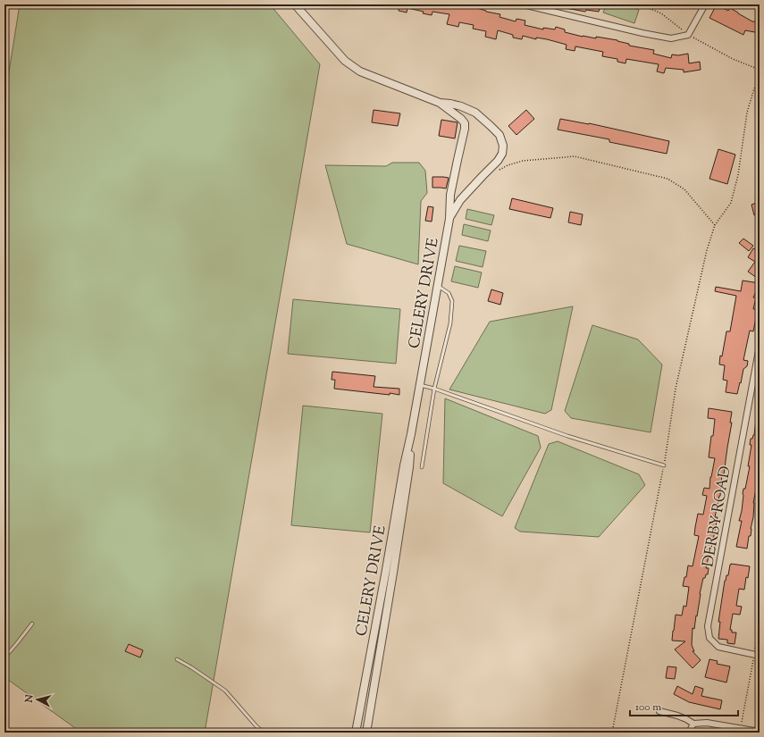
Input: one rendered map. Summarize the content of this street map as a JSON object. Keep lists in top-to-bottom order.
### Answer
{
  "streets": {
    "street": ["CELERY DRIVE", "DERBY ROAD"]
  },
  "scale_bar": "100 m",
  "north": "left"
}
